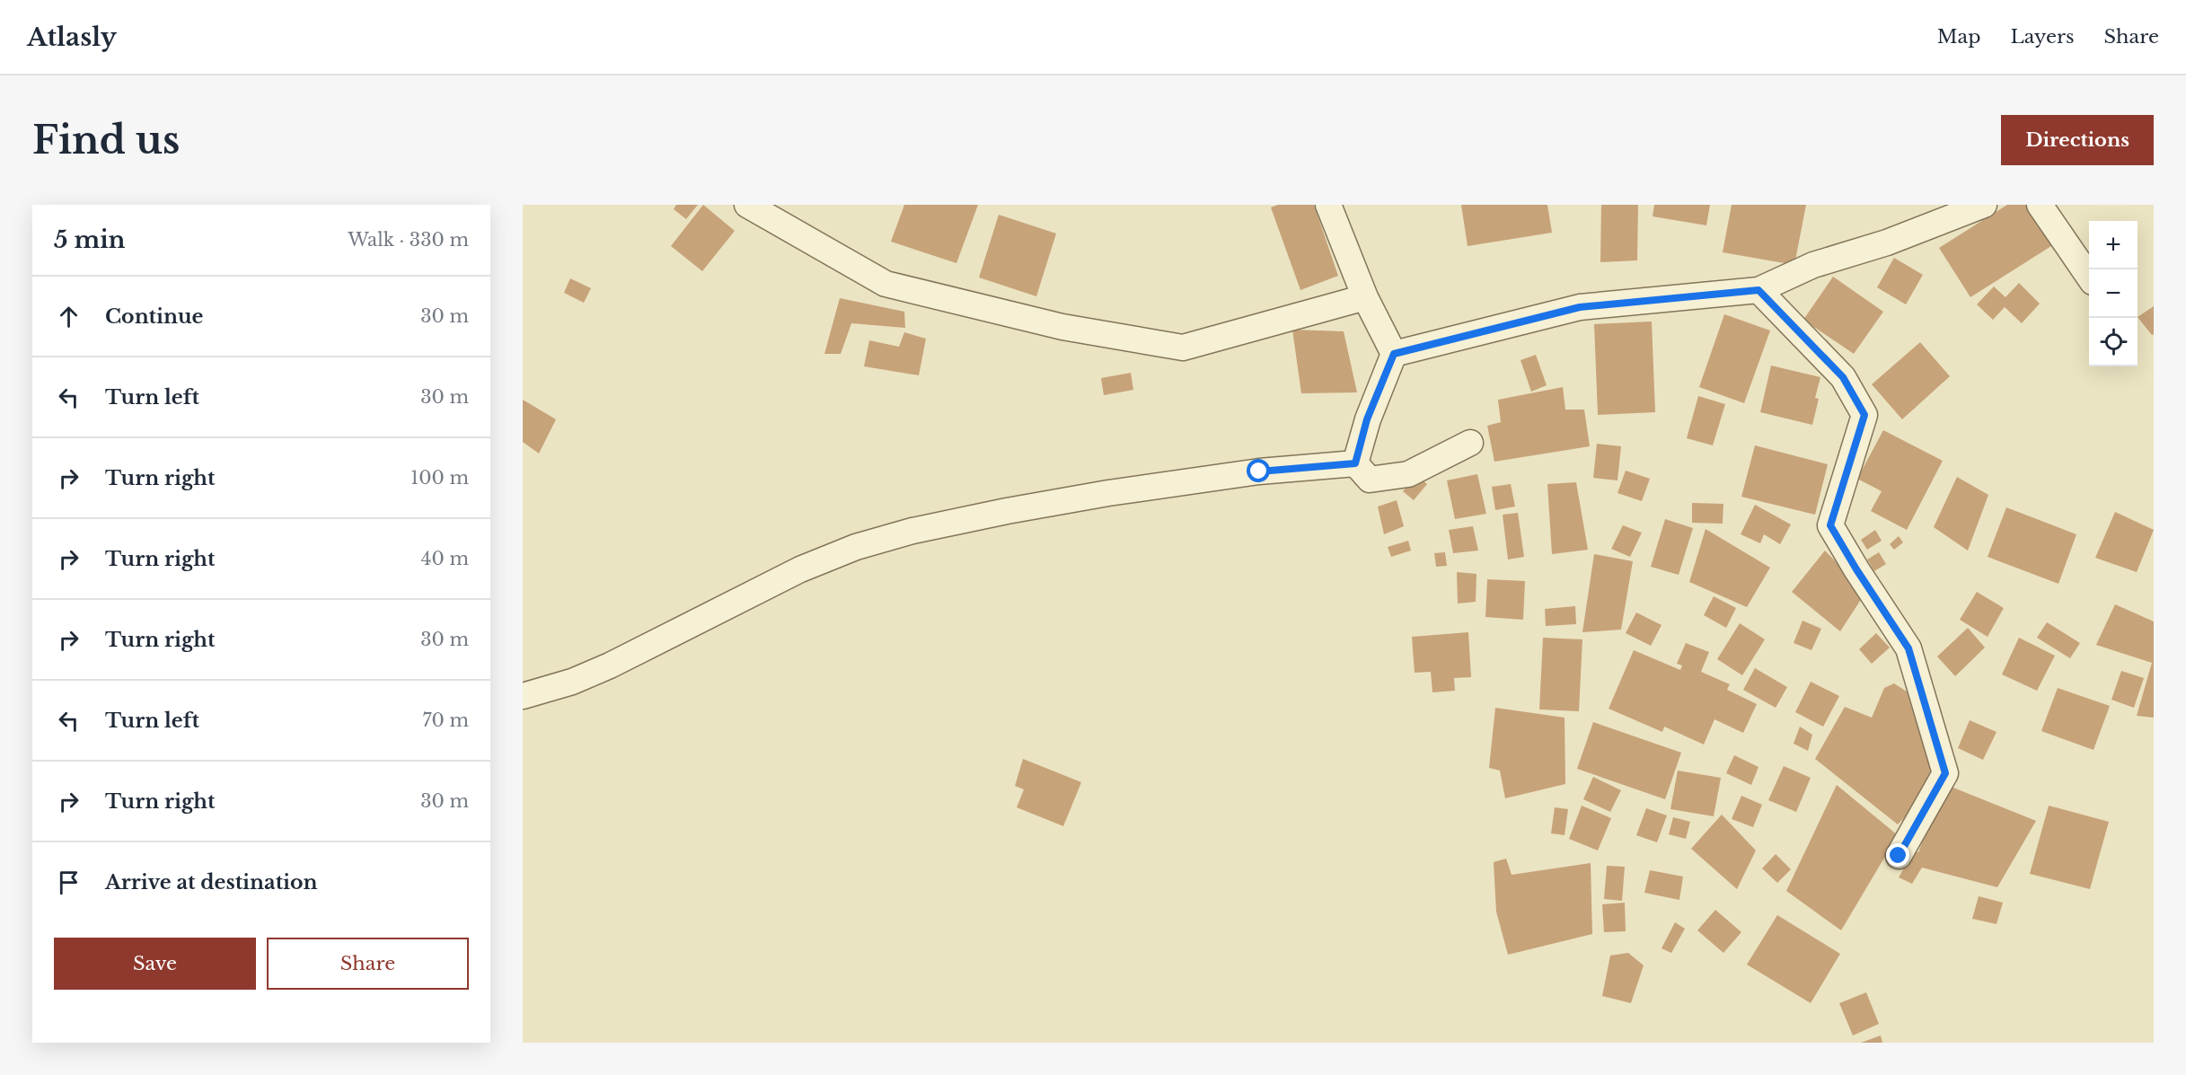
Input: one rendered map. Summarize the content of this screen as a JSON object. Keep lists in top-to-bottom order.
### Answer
{
  "page": {
    "header": "Atlasly",
    "nav": ["Map", "Layers", "Share"],
    "buttons": [
      "Directions",
      ["Save", "Share"]
    ],
    "title": "Find us",
    "heading": ["5 min", "Walk · 330 m"],
    "map_buttons": ["+", "−"],
    "list": [
      ["Continue", "30 m"],
      ["Turn left", "30 m"],
      ["Turn right", "100 m"],
      ["Turn right", "40 m"],
      ["Turn right", "30 m"],
      ["Turn left", "70 m"],
      ["Turn right", "30 m"],
      "Arrive at destination"
    ]
  }
}
